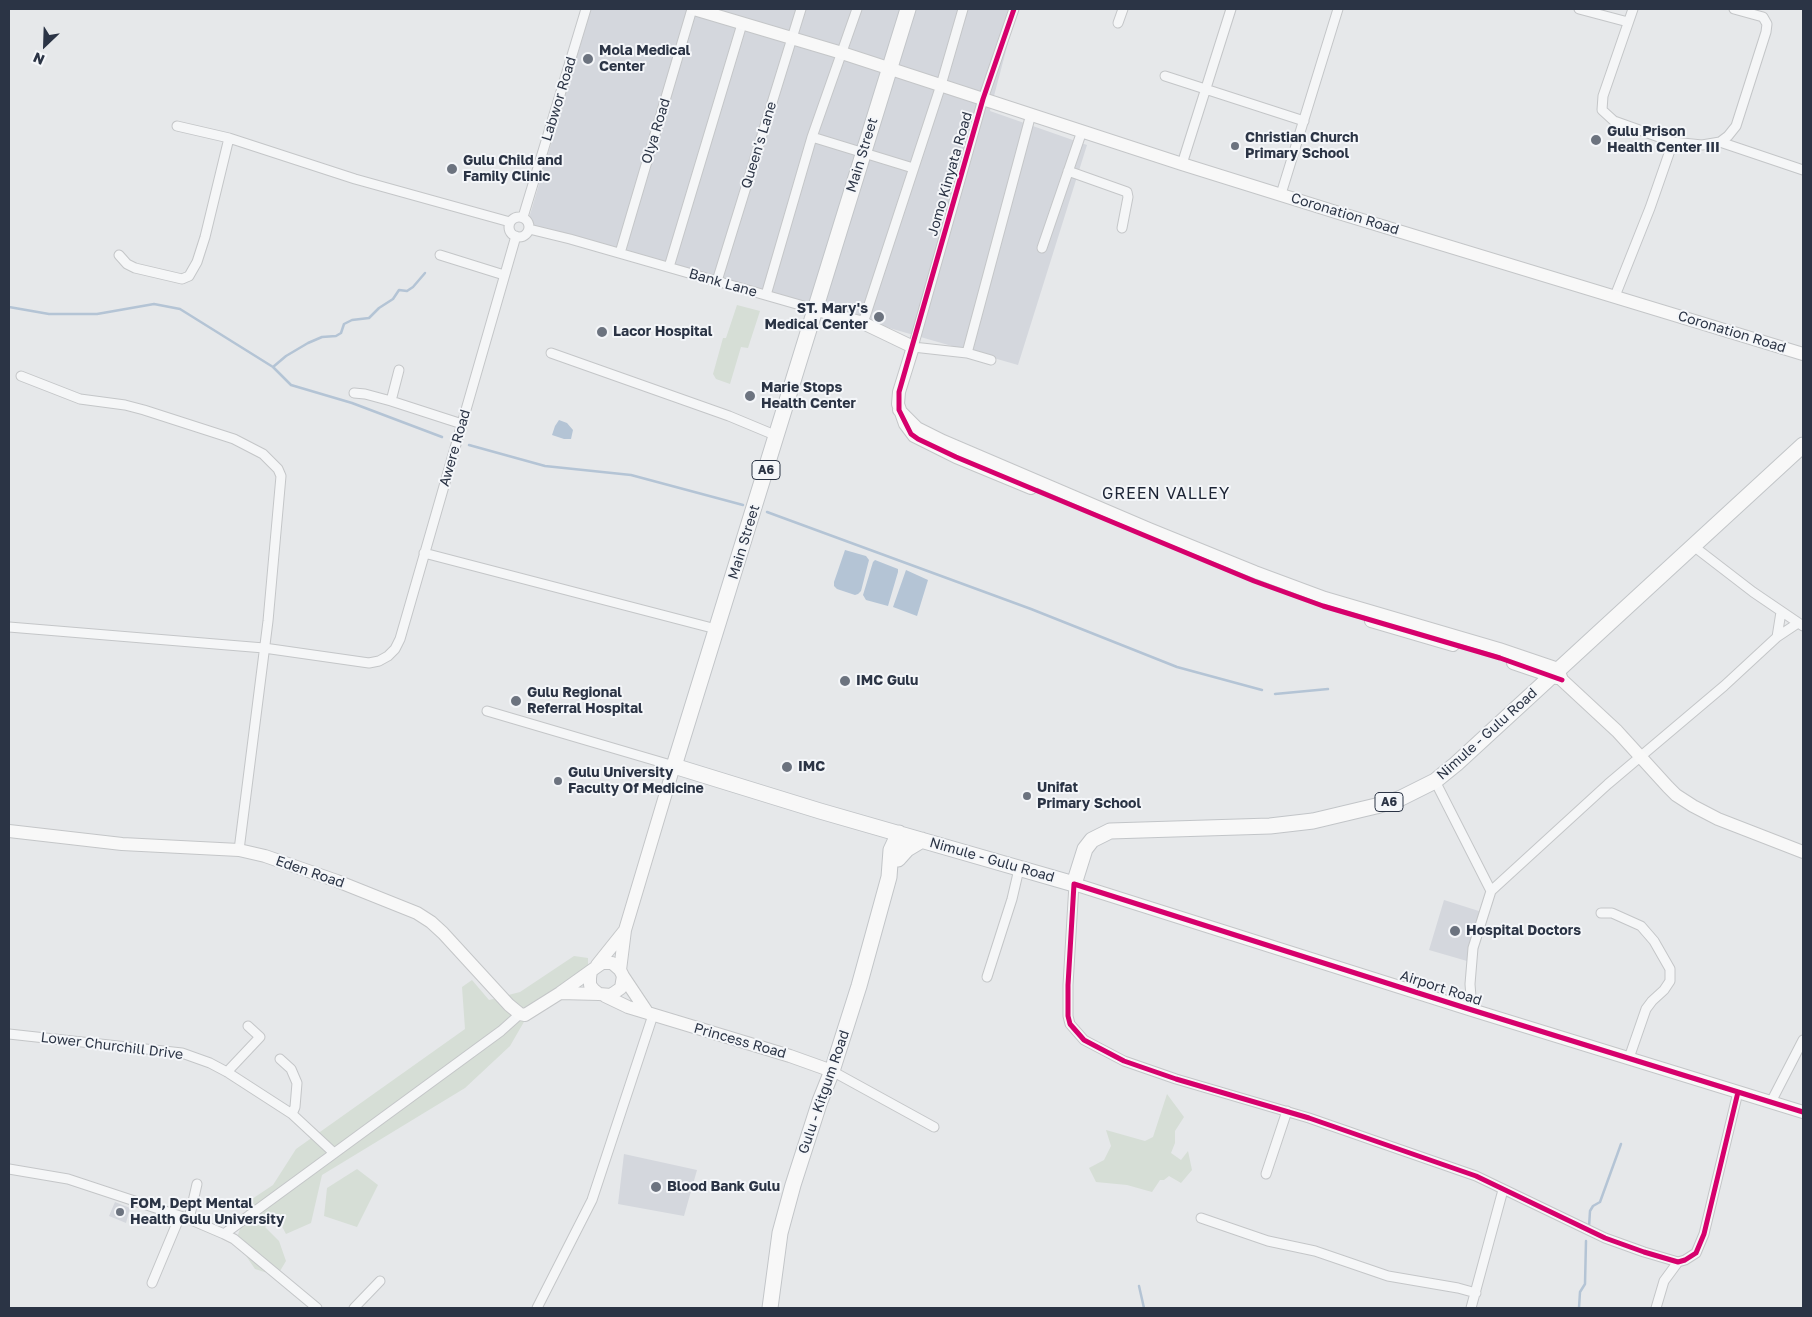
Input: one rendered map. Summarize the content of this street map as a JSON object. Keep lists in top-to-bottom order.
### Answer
{
  "streets": {
    "main road": [
      "Main Street",
      "A6",
      "Nimule - Gulu Road",
      "Gulu - Kitgum Road"
    ],
    "street": [
      "Labwor Road",
      "Olya Road",
      "Queen's Lane",
      "Jomo Kinyata Road",
      "Coronation Road",
      "Bank Lane",
      "Awere Road",
      "Eden Road",
      "Airport Road",
      "Princess Road",
      "Lower Churchill Drive"
    ]
  },
  "crossings": [
    ["Labwor Road", "Bank Lane"],
    ["Labwor Road", "Awere Road"],
    ["Olya Road", "Coronation Road"],
    ["Olya Road", "Bank Lane"],
    ["Queen's Lane", "Coronation Road"],
    ["Queen's Lane", "Bank Lane"],
    ["Main Street", "Coronation Road"],
    ["Main Street", "Bank Lane"],
    ["Main Street", "A6"],
    ["Main Street", "Nimule - Gulu Road"],
    ["Jomo Kinyata Road", "Coronation Road"],
    ["Jomo Kinyata Road", "Bank Lane"],
    ["Coronation Road", "A6"],
    ["Bank Lane", "Awere Road"],
    ["Nimule - Gulu Road", "Airport Road"],
    ["Nimule - Gulu Road", "Gulu - Kitgum Road"],
    ["Princess Road", "Gulu - Kitgum Road"]
  ],
  "districts": ["GREEN VALLEY"],
  "places": [
    "Mola Medical Center",
    "Gulu Prison Health Center III",
    "Christian Church Primary School",
    "Gulu Child and Family Clinic",
    "ST. Mary's Medical Center",
    "Lacor Hospital",
    "Marie Stops Health Center",
    "IMC Gulu",
    "Gulu Regional Referral Hospital",
    "IMC",
    "Gulu University Faculty Of Medicine",
    "Unifat Primary School",
    "Hospital Doctors",
    "Blood Bank Gulu",
    "FOM, Dept Mental Health Gulu University"
  ],
  "north": "bottom left"
}
